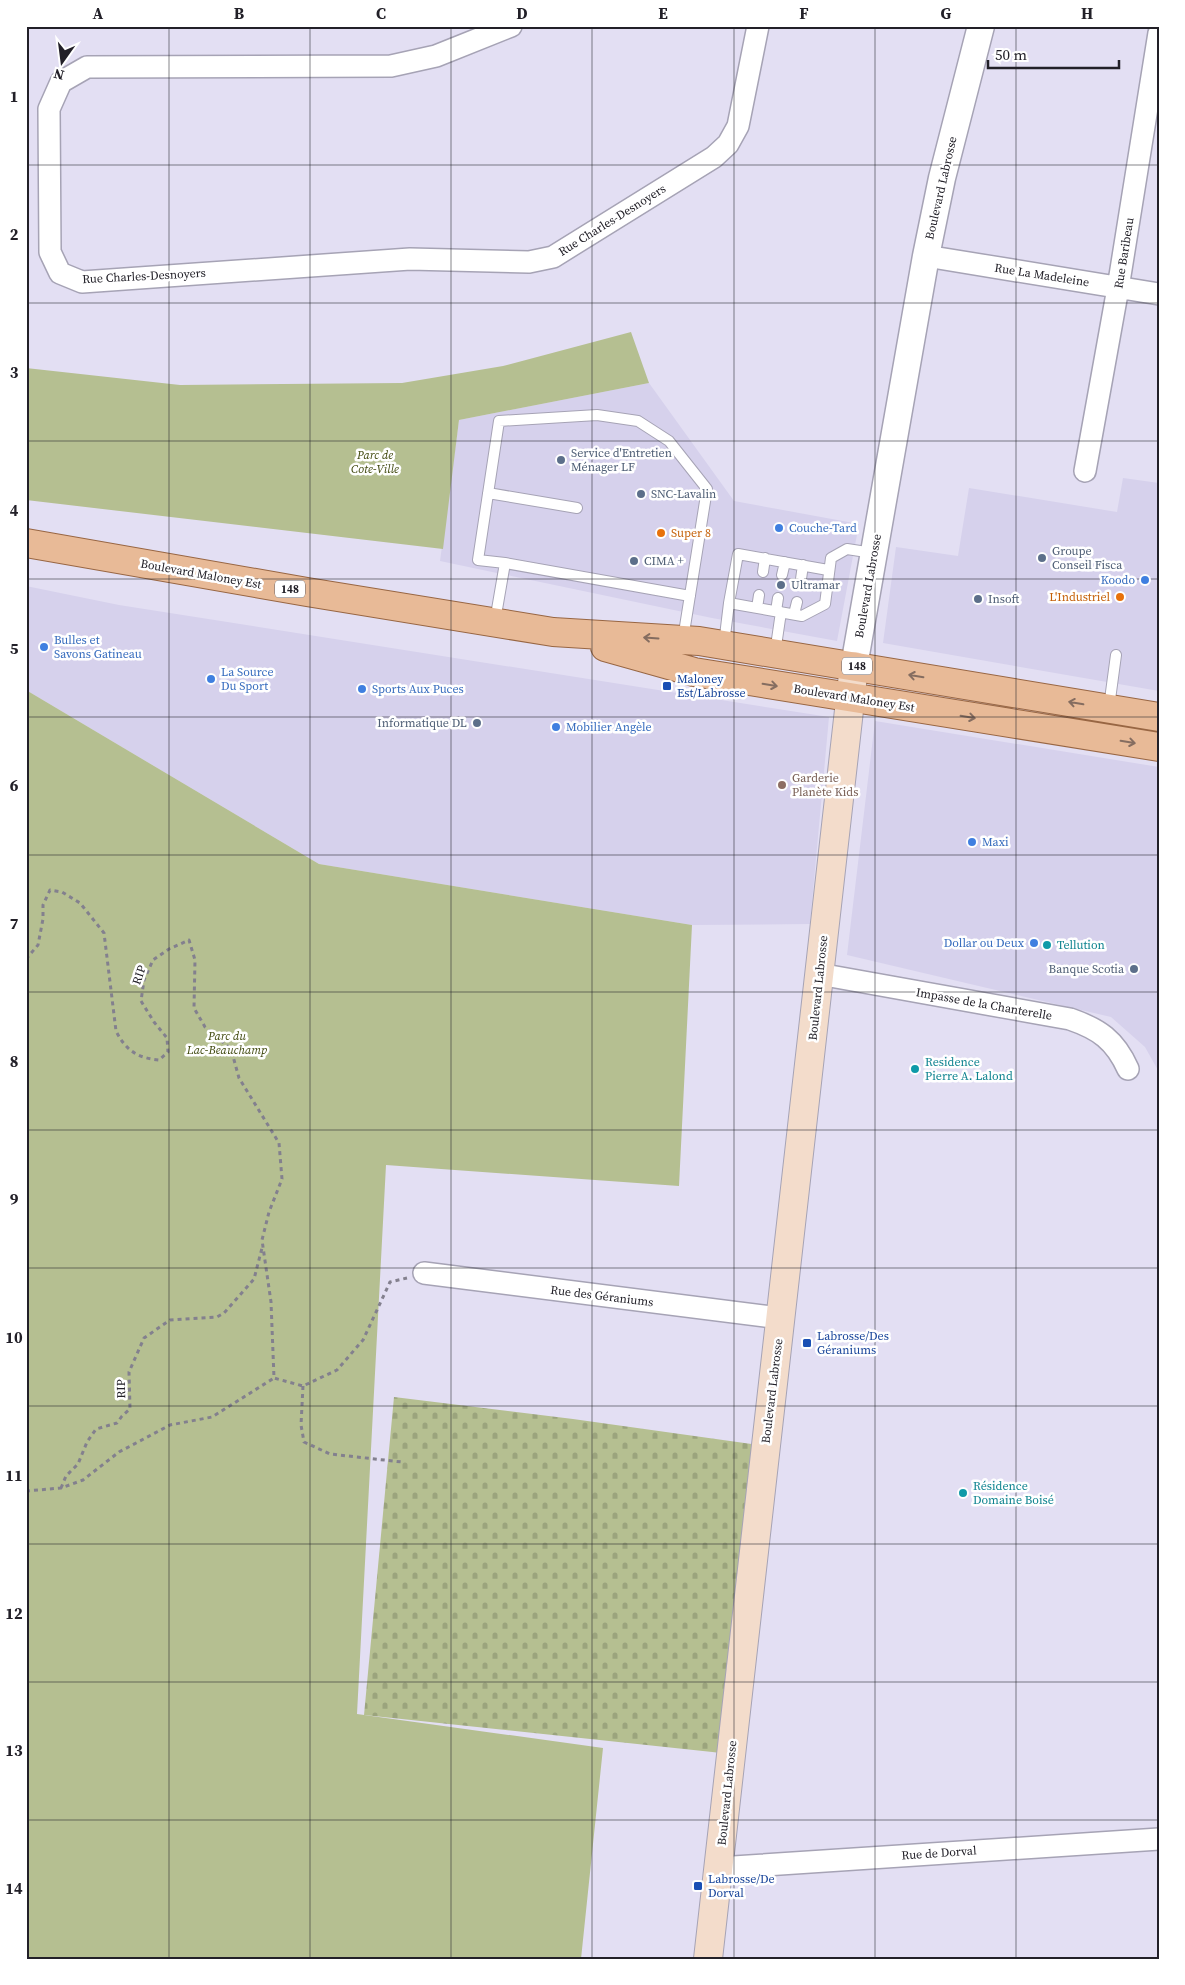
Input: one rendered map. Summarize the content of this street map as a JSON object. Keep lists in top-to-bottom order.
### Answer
{
  "streets": {
    "main road": ["Boulevard Labrosse", "Boulevard Maloney Est", "148"],
    "street": [
      "Rue Charles-Desnoyers",
      "Rue Baribeau",
      "Rue La Madeleine",
      "Impasse de la Chanterelle",
      "Rue des Géraniums",
      "Rue de Dorval"
    ],
    "path": ["RIP"]
  },
  "crossings": [
    ["Boulevard Labrosse", "Rue La Madeleine"],
    ["Boulevard Labrosse", "Boulevard Maloney Est"],
    ["Boulevard Labrosse", "Impasse de la Chanterelle"],
    ["Boulevard Labrosse", "Rue des Géraniums"],
    ["Boulevard Labrosse", "Rue de Dorval"],
    ["Rue Baribeau", "Rue La Madeleine"]
  ],
  "parks": ["Parc de Cote-Ville", "Parc du Lac-Beauchamp"],
  "places": {
    "other": [
      "Service d'Entretien Ménager LF",
      "SNC-Lavalin",
      "Couche-Tard",
      "Super 8",
      "Groupe Conseil Fisca",
      "CIMA +",
      "Koodo",
      "Ultramar",
      "L'Industriel",
      "Insoft",
      "Bulles et Savons Gatineau",
      "La Source Du Sport",
      "Sports Aux Puces",
      "Informatique DL",
      "Mobilier Angèle",
      "Garderie Planète Kids",
      "Maxi",
      "Dollar ou Deux",
      "Tellution",
      "Banque Scotia",
      "Residence Pierre A. Lalond",
      "Résidence Domaine Boisé"
    ],
    "transit": ["Maloney Est/Labrosse", "Labrosse/Des Géraniums", "Labrosse/De Dorval"]
  },
  "scale_bar": "50 m",
  "north": "bottom",
  "grid": {
    "columns": [
      "A",
      "B",
      "C",
      "D",
      "E",
      "F",
      "G",
      "H"
    ],
    "rows": [
      "1",
      "2",
      "3",
      "4",
      "5",
      "6",
      "7",
      "8",
      "9",
      "10",
      "11",
      "12",
      "13",
      "14"
    ]
  }
}
